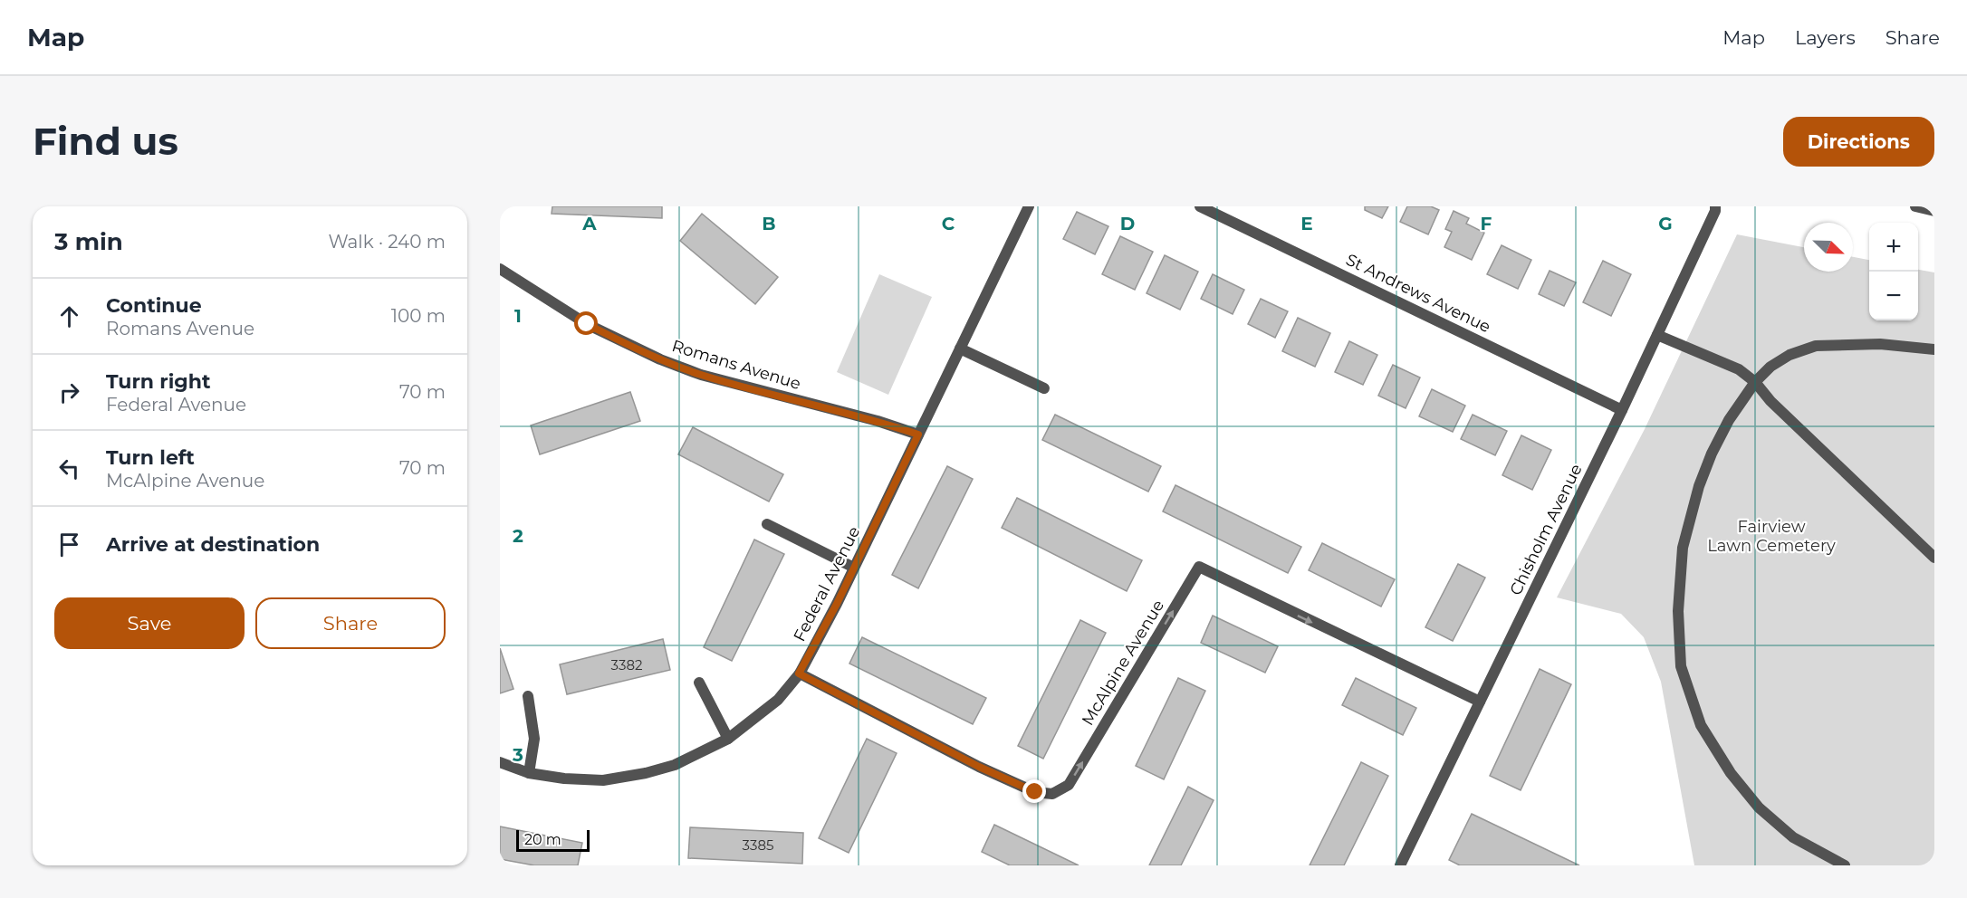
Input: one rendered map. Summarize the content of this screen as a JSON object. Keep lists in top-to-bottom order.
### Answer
{
  "streets": {
    "street": [
      "St Andrews Avenue",
      "Romans Avenue",
      "Chisholm Avenue",
      "Federal Avenue",
      "McAlpine Avenue"
    ]
  },
  "crossings": [
    ["St Andrews Avenue", "Chisholm Avenue"],
    ["Romans Avenue", "Federal Avenue"],
    ["Chisholm Avenue", "McAlpine Avenue"],
    ["Federal Avenue", "McAlpine Avenue"]
  ],
  "parks": ["Fairview Lawn Cemetery"],
  "house_numbers": ["3382", "3385"],
  "scale_bar": "20 m",
  "north": "bottom right",
  "page": {
    "header": "Map",
    "nav": ["Map", "Layers", "Share"],
    "buttons": [
      "Directions",
      ["Save", "Share"]
    ],
    "title": "Find us",
    "heading": ["3 min", "Walk · 240 m"],
    "map_buttons": ["+", "−"],
    "list": [
      ["Continue", "Romans Avenue", "100 m"],
      ["Turn right", "Federal Avenue", "70 m"],
      ["Turn left", "McAlpine Avenue", "70 m"],
      "Arrive at destination"
    ],
    "scale": "20 m"
  },
  "grid": {
    "columns": [
      "A",
      "B",
      "C",
      "D",
      "E",
      "F",
      "G"
    ],
    "rows": ["1", "2", "3"]
  }
}
